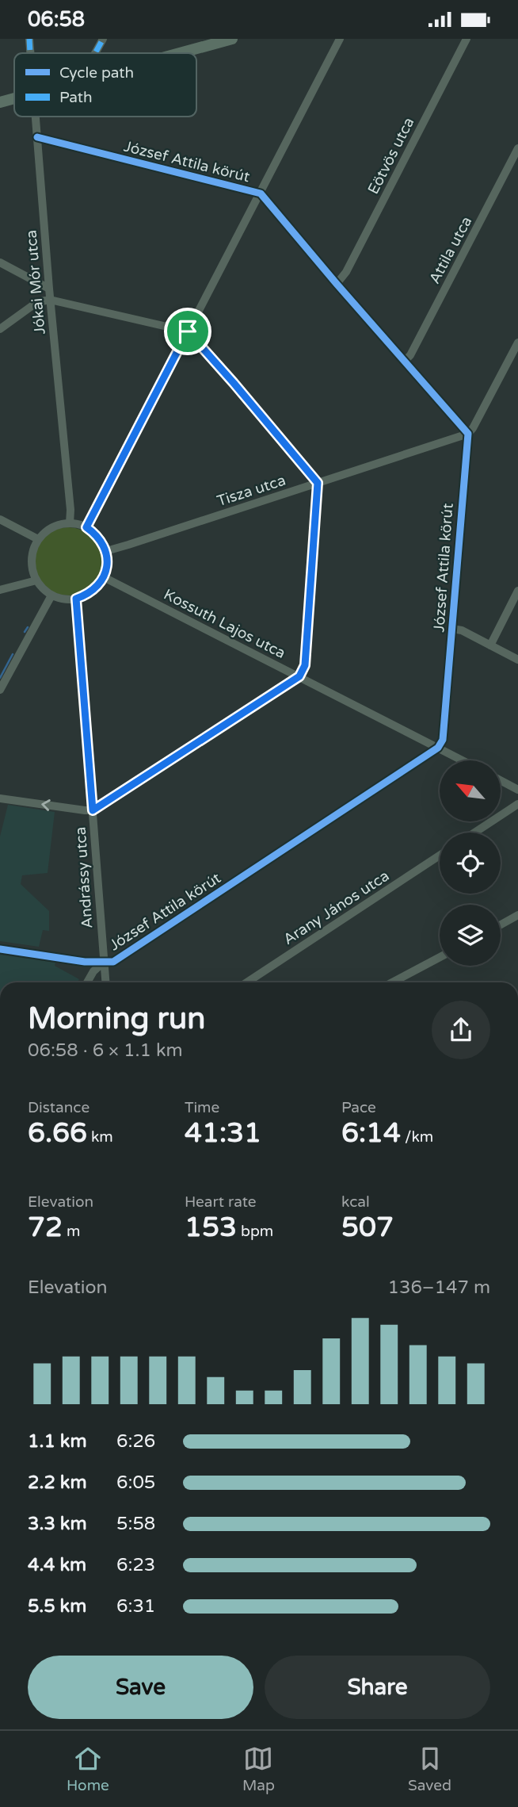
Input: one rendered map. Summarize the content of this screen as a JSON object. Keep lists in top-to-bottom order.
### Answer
{
  "streets": {
    "street": [
      "Eötvös utca",
      "József Attila körút",
      "Attila utca",
      "Jókai Mór utca",
      "Tisza utca",
      "Kossuth Lajos utca",
      "Andrássy utca",
      "Arany János utca"
    ]
  },
  "crossings": [
    ["Eötvös utca", "József Attila körút"],
    ["József Attila körút", "Attila utca"],
    ["József Attila körút", "Jókai Mór utca"],
    ["József Attila körút", "Tisza utca"],
    ["József Attila körút", "Kossuth Lajos utca"],
    ["József Attila körút", "Andrássy utca"],
    ["Jókai Mór utca", "Tisza utca"],
    ["Jókai Mór utca", "Kossuth Lajos utca"],
    ["Jókai Mór utca", "Andrássy utca"],
    ["Tisza utca", "Kossuth Lajos utca"],
    ["Tisza utca", "Andrássy utca"],
    ["Kossuth Lajos utca", "Andrássy utca"]
  ],
  "legend": ["Cycle path", "Path"],
  "north": "top left",
  "page": {
    "status": "06:58",
    "heading": ["Morning run", "06:58 · 6 × 1.1 km"],
    "stats": [
      ["Distance", "6.66 km"],
      ["Time", "41:31"],
      ["Pace", "6:14 /km"],
      ["Elevation", "72 m"],
      ["Heart rate", "153 bpm"],
      ["kcal", "507"]
    ],
    "chart": ["Elevation", "136–147 m"],
    "list": [
      {
        "name": "1.1 km",
        "note": "6:26"
      },
      {
        "name": "2.2 km",
        "note": "6:05"
      },
      {
        "name": "3.3 km",
        "note": "5:58"
      },
      {
        "name": "4.4 km",
        "note": "6:23"
      },
      {
        "name": "5.5 km",
        "note": "6:31"
      }
    ],
    "buttons": ["Save", "Share"],
    "tabs": ["Home", "Map", "Saved"]
  }
}
